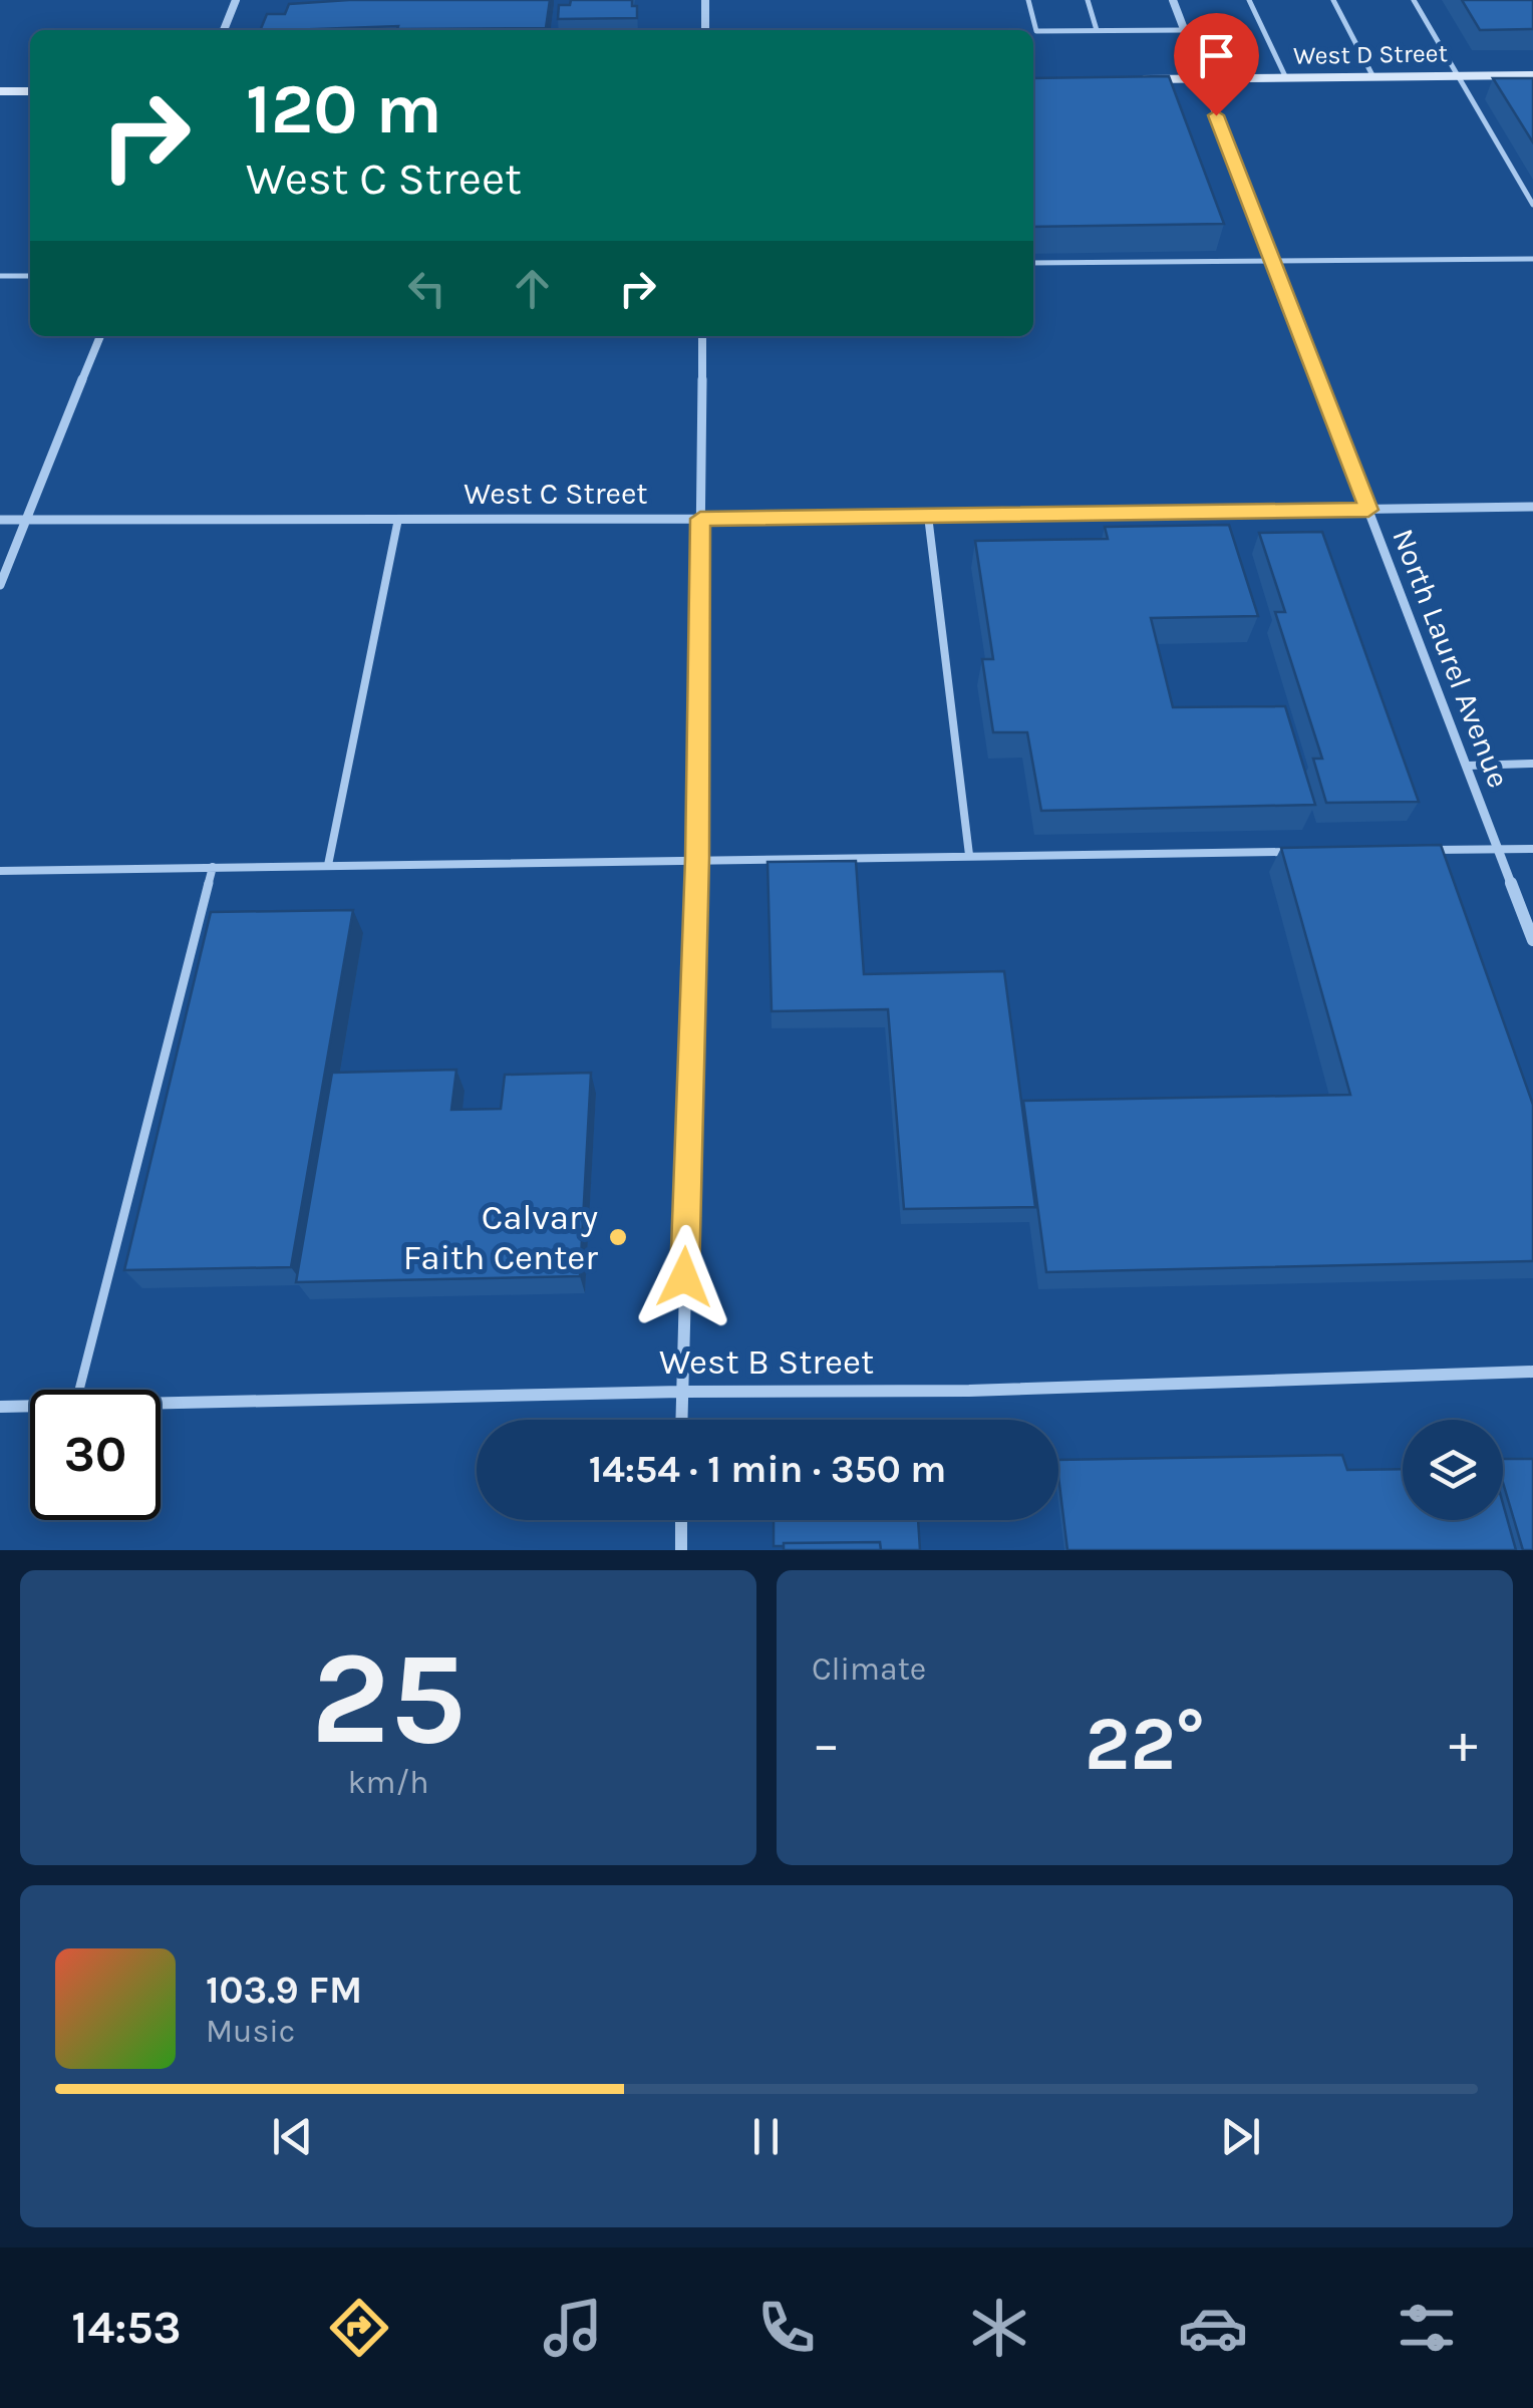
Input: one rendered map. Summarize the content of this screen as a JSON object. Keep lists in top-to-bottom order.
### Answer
{
  "streets": {
    "main road": ["West D Street"],
    "street": ["West C Street", "North Laurel Avenue", "West B Street"]
  },
  "crossings": [
    ["West D Street", "North Laurel Avenue"],
    ["West C Street", "North Laurel Avenue"]
  ],
  "places": ["Calvary Faith Center"],
  "page": {
    "turn": ["120 m", "West C Street"],
    "limit": "30",
    "trip": "14:54 · 1 min · 350 m",
    "tile": [
      ["25", "km/h"],
      "Climate"
    ],
    "heat": ["−", "22°", "+"],
    "song": ["103.9 FM", "Music"],
    "tabs": "14:53"
  }
}
